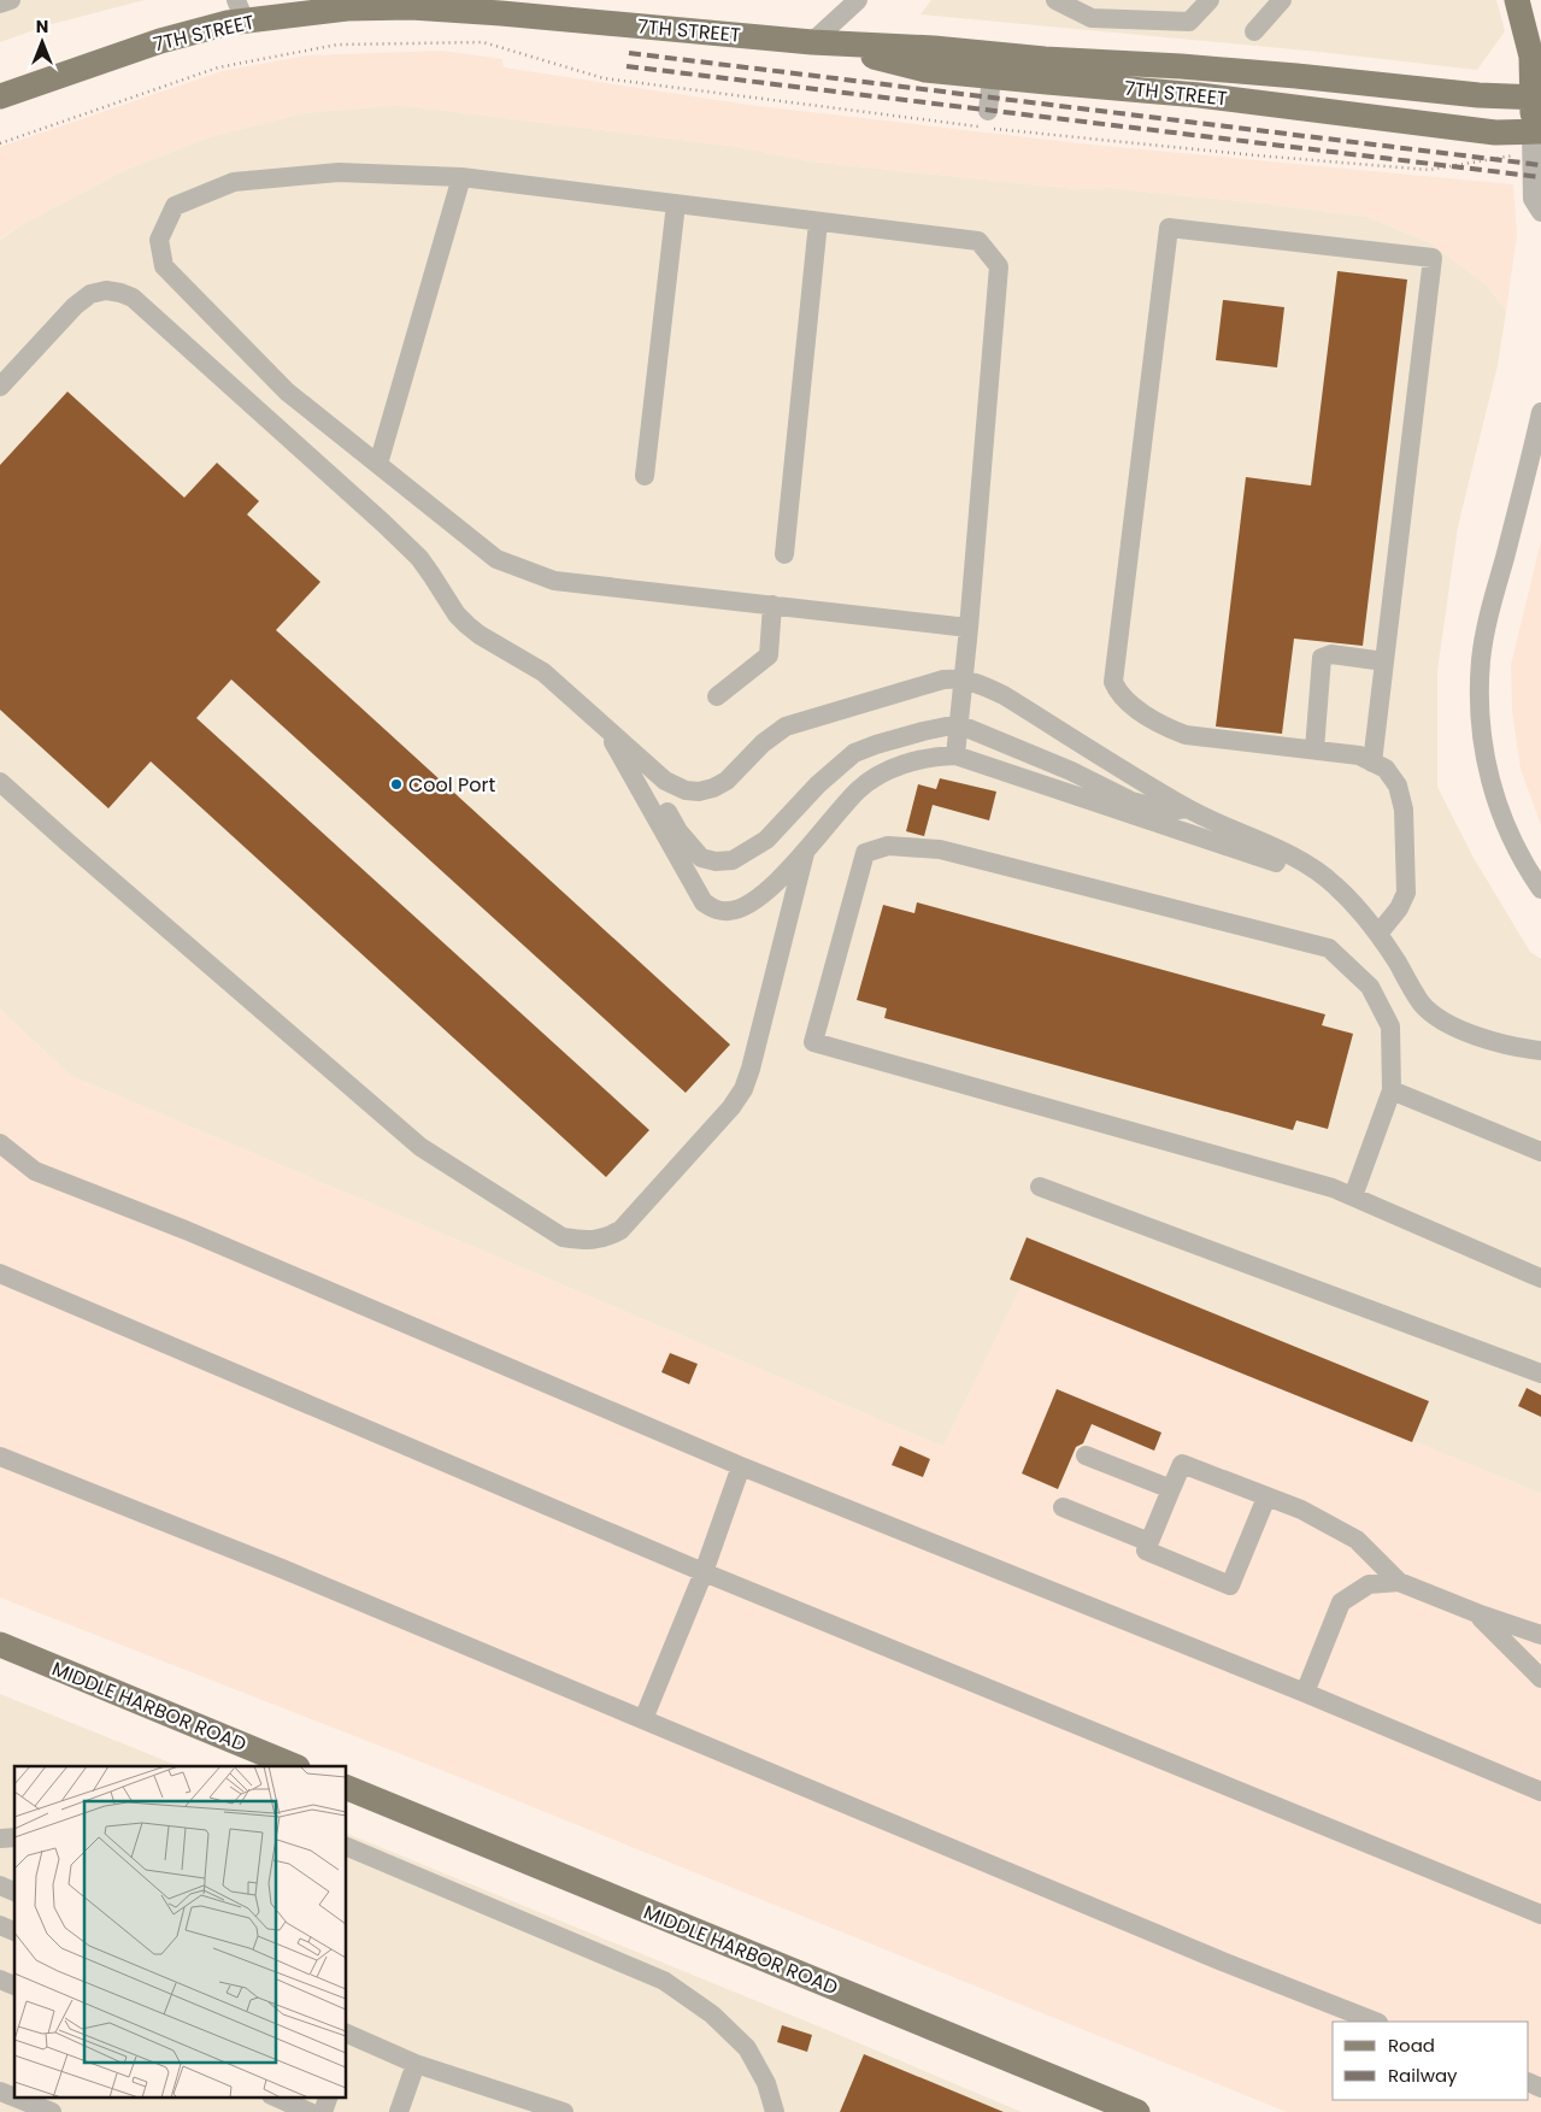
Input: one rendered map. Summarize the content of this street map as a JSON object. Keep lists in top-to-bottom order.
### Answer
{
  "streets": {
    "main road": ["7TH STREET", "MIDDLE HARBOR ROAD"]
  },
  "places": ["Cool Port"],
  "legend": ["Road", "Railway"],
  "north": "top"
}
